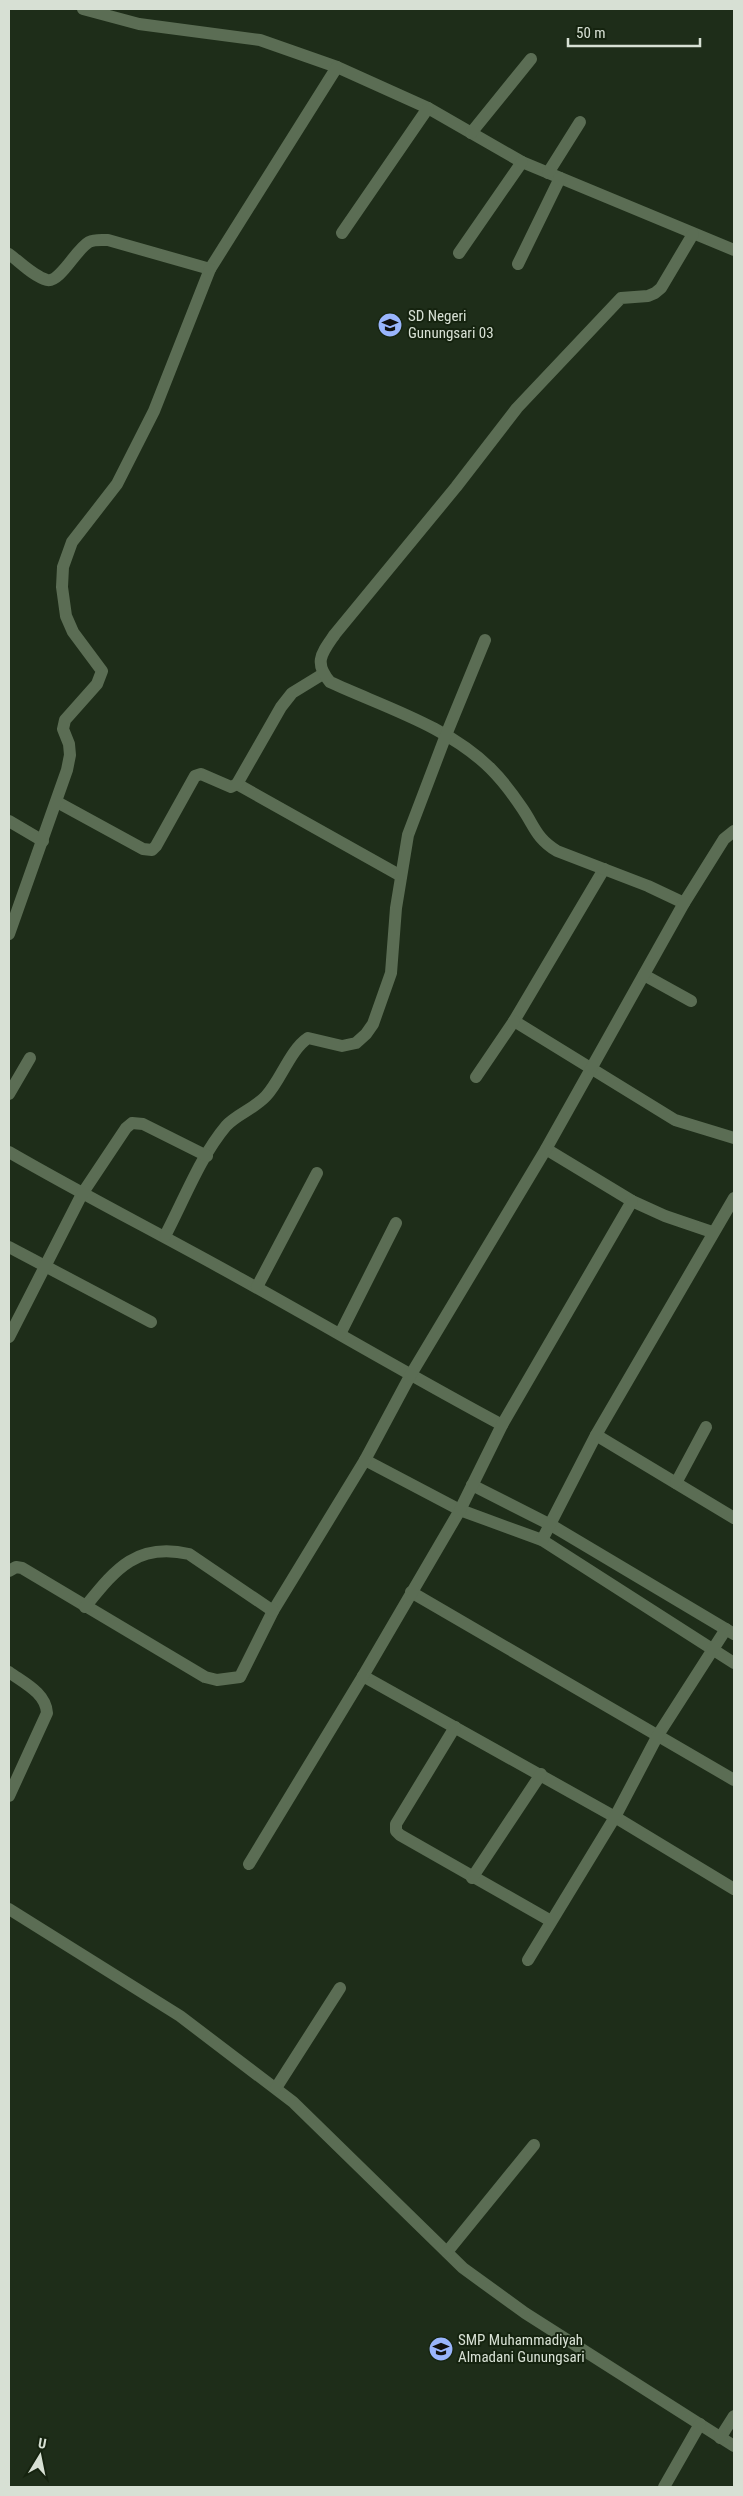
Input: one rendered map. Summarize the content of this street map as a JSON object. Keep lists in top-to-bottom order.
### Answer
{
  "places": {
    "school or university": ["SD Negeri Gunungsari 03", "SMP Muhammadiyah Almadani Gunungsari"]
  },
  "scale_bar": "50 m",
  "north": "top"
}
